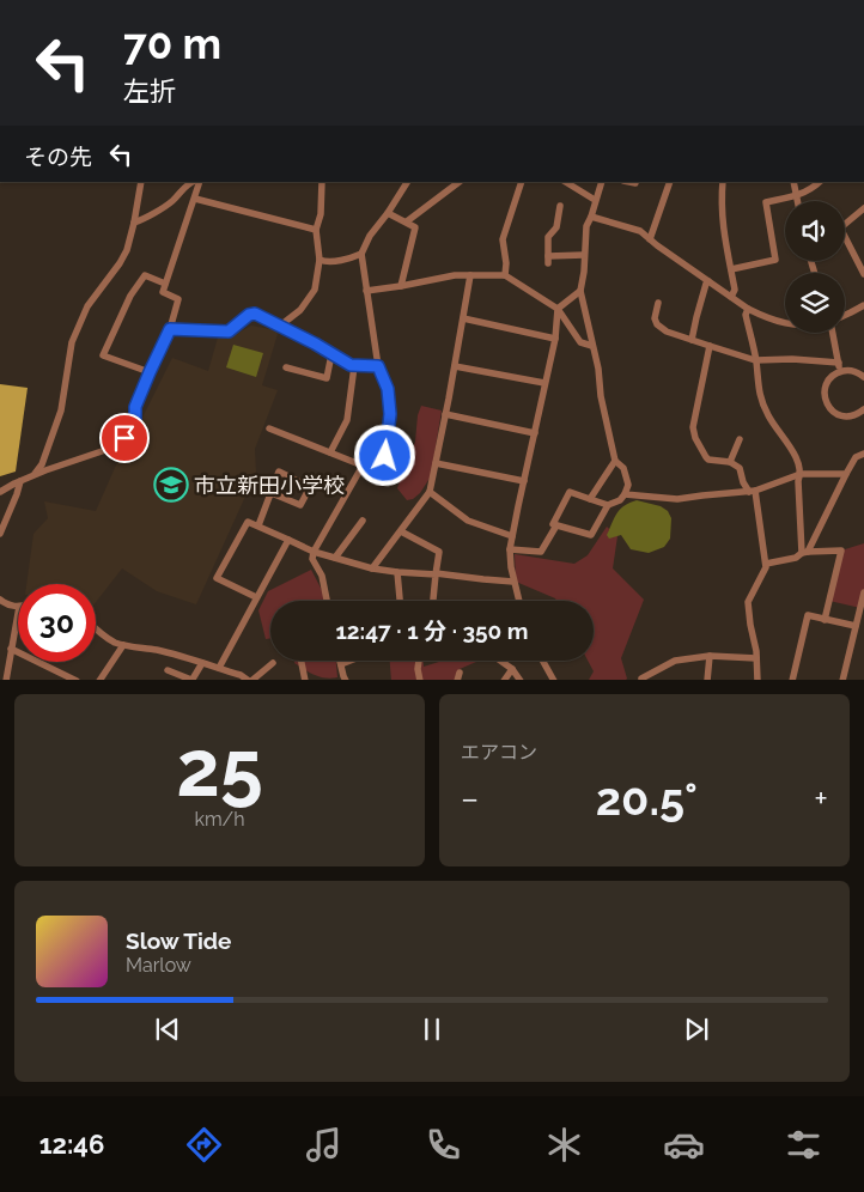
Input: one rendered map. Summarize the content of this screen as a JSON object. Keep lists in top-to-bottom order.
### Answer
{
  "places": {
    "school or university": ["市立新田小学校"]
  },
  "page": {
    "turn": ["70 m", "左折"],
    "then": "その先",
    "limit": "30",
    "trip": "12:47 · 1 分 · 350 m",
    "tile": [
      ["25", "km/h"],
      "エアコン"
    ],
    "heat": ["−", "20.5°", "+"],
    "song": ["Slow Tide", "Marlow"],
    "tabs": "12:46"
  }
}
